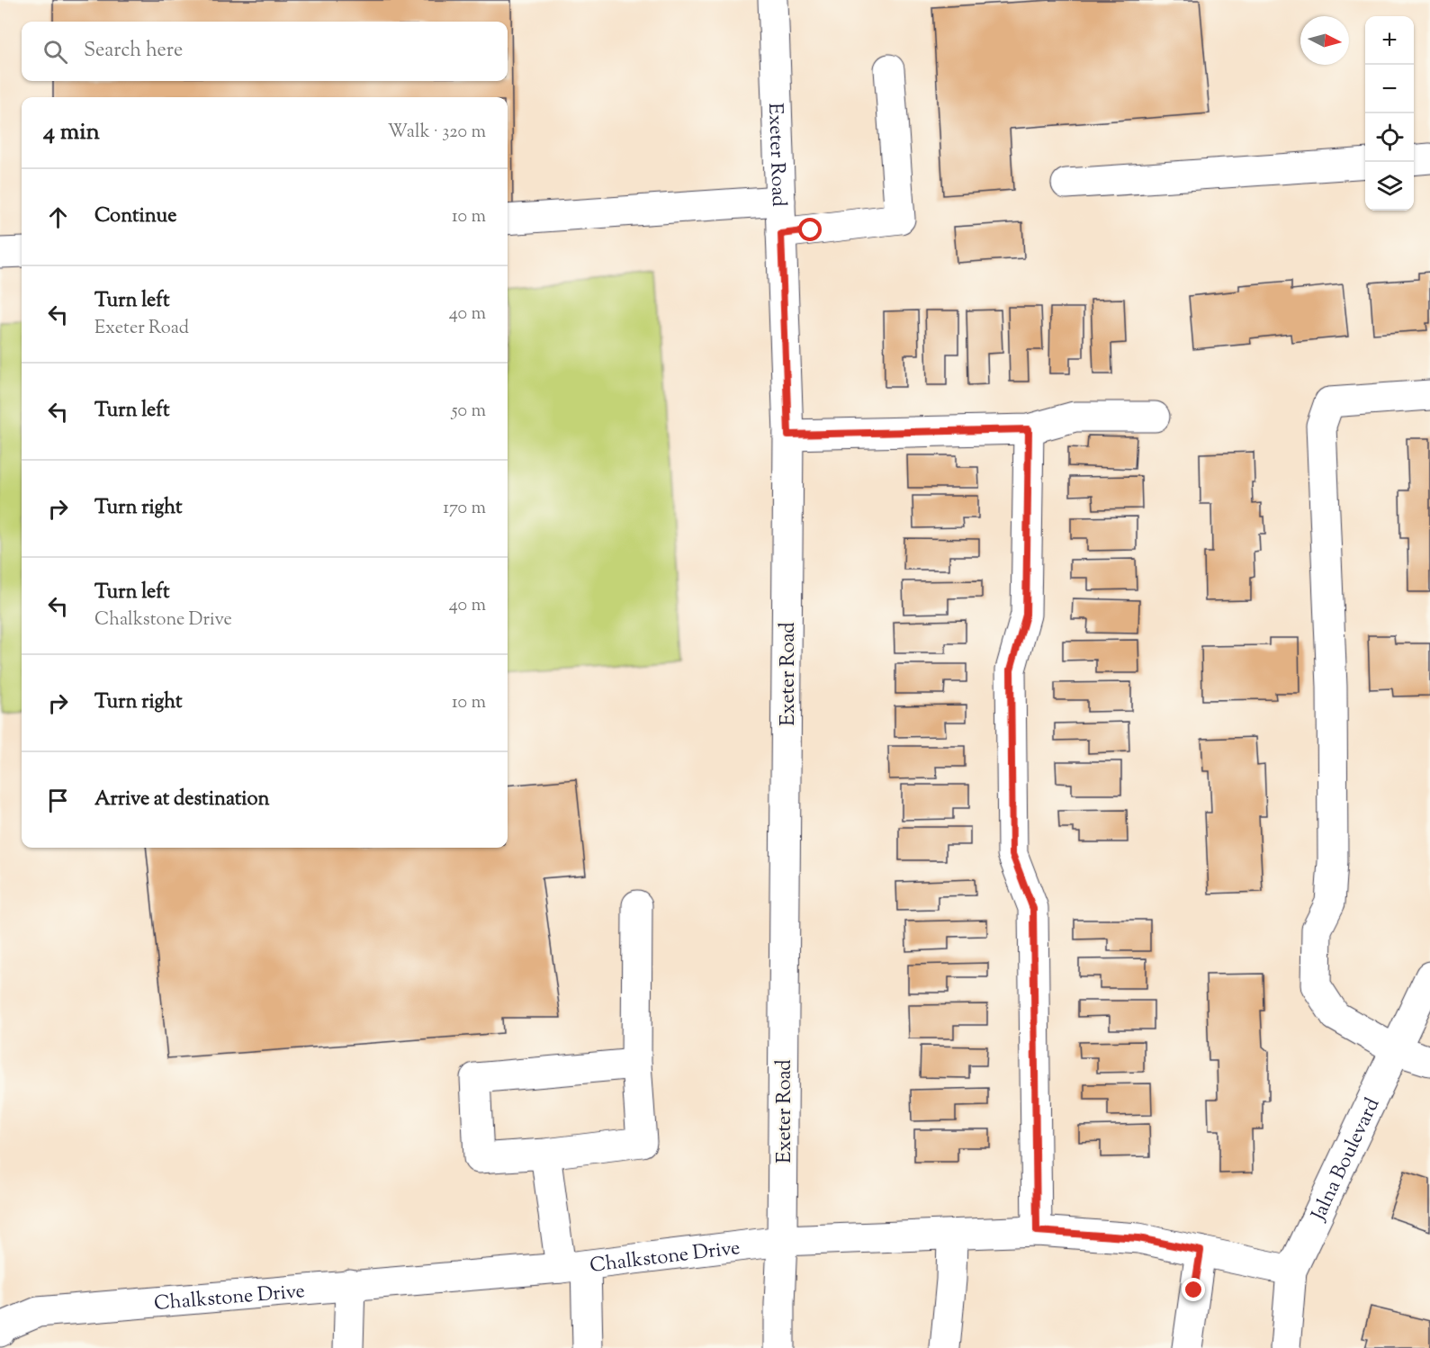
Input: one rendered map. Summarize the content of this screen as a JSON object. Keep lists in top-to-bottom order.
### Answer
{
  "streets": {
    "street": ["Exeter Road", "Jalna Boulevard", "Chalkstone Drive"]
  },
  "crossings": [
    ["Exeter Road", "Chalkstone Drive"],
    ["Jalna Boulevard", "Chalkstone Drive"]
  ],
  "north": "right",
  "page": {
    "map_buttons": ["+", "−"],
    "search": "Search here",
    "heading": ["4 min", "Walk · 320 m"],
    "list": [
      ["Continue", "10 m"],
      ["Turn left", "Exeter Road", "40 m"],
      ["Turn left", "50 m"],
      ["Turn right", "170 m"],
      ["Turn left", "Chalkstone Drive", "40 m"],
      ["Turn right", "10 m"],
      "Arrive at destination"
    ]
  }
}
